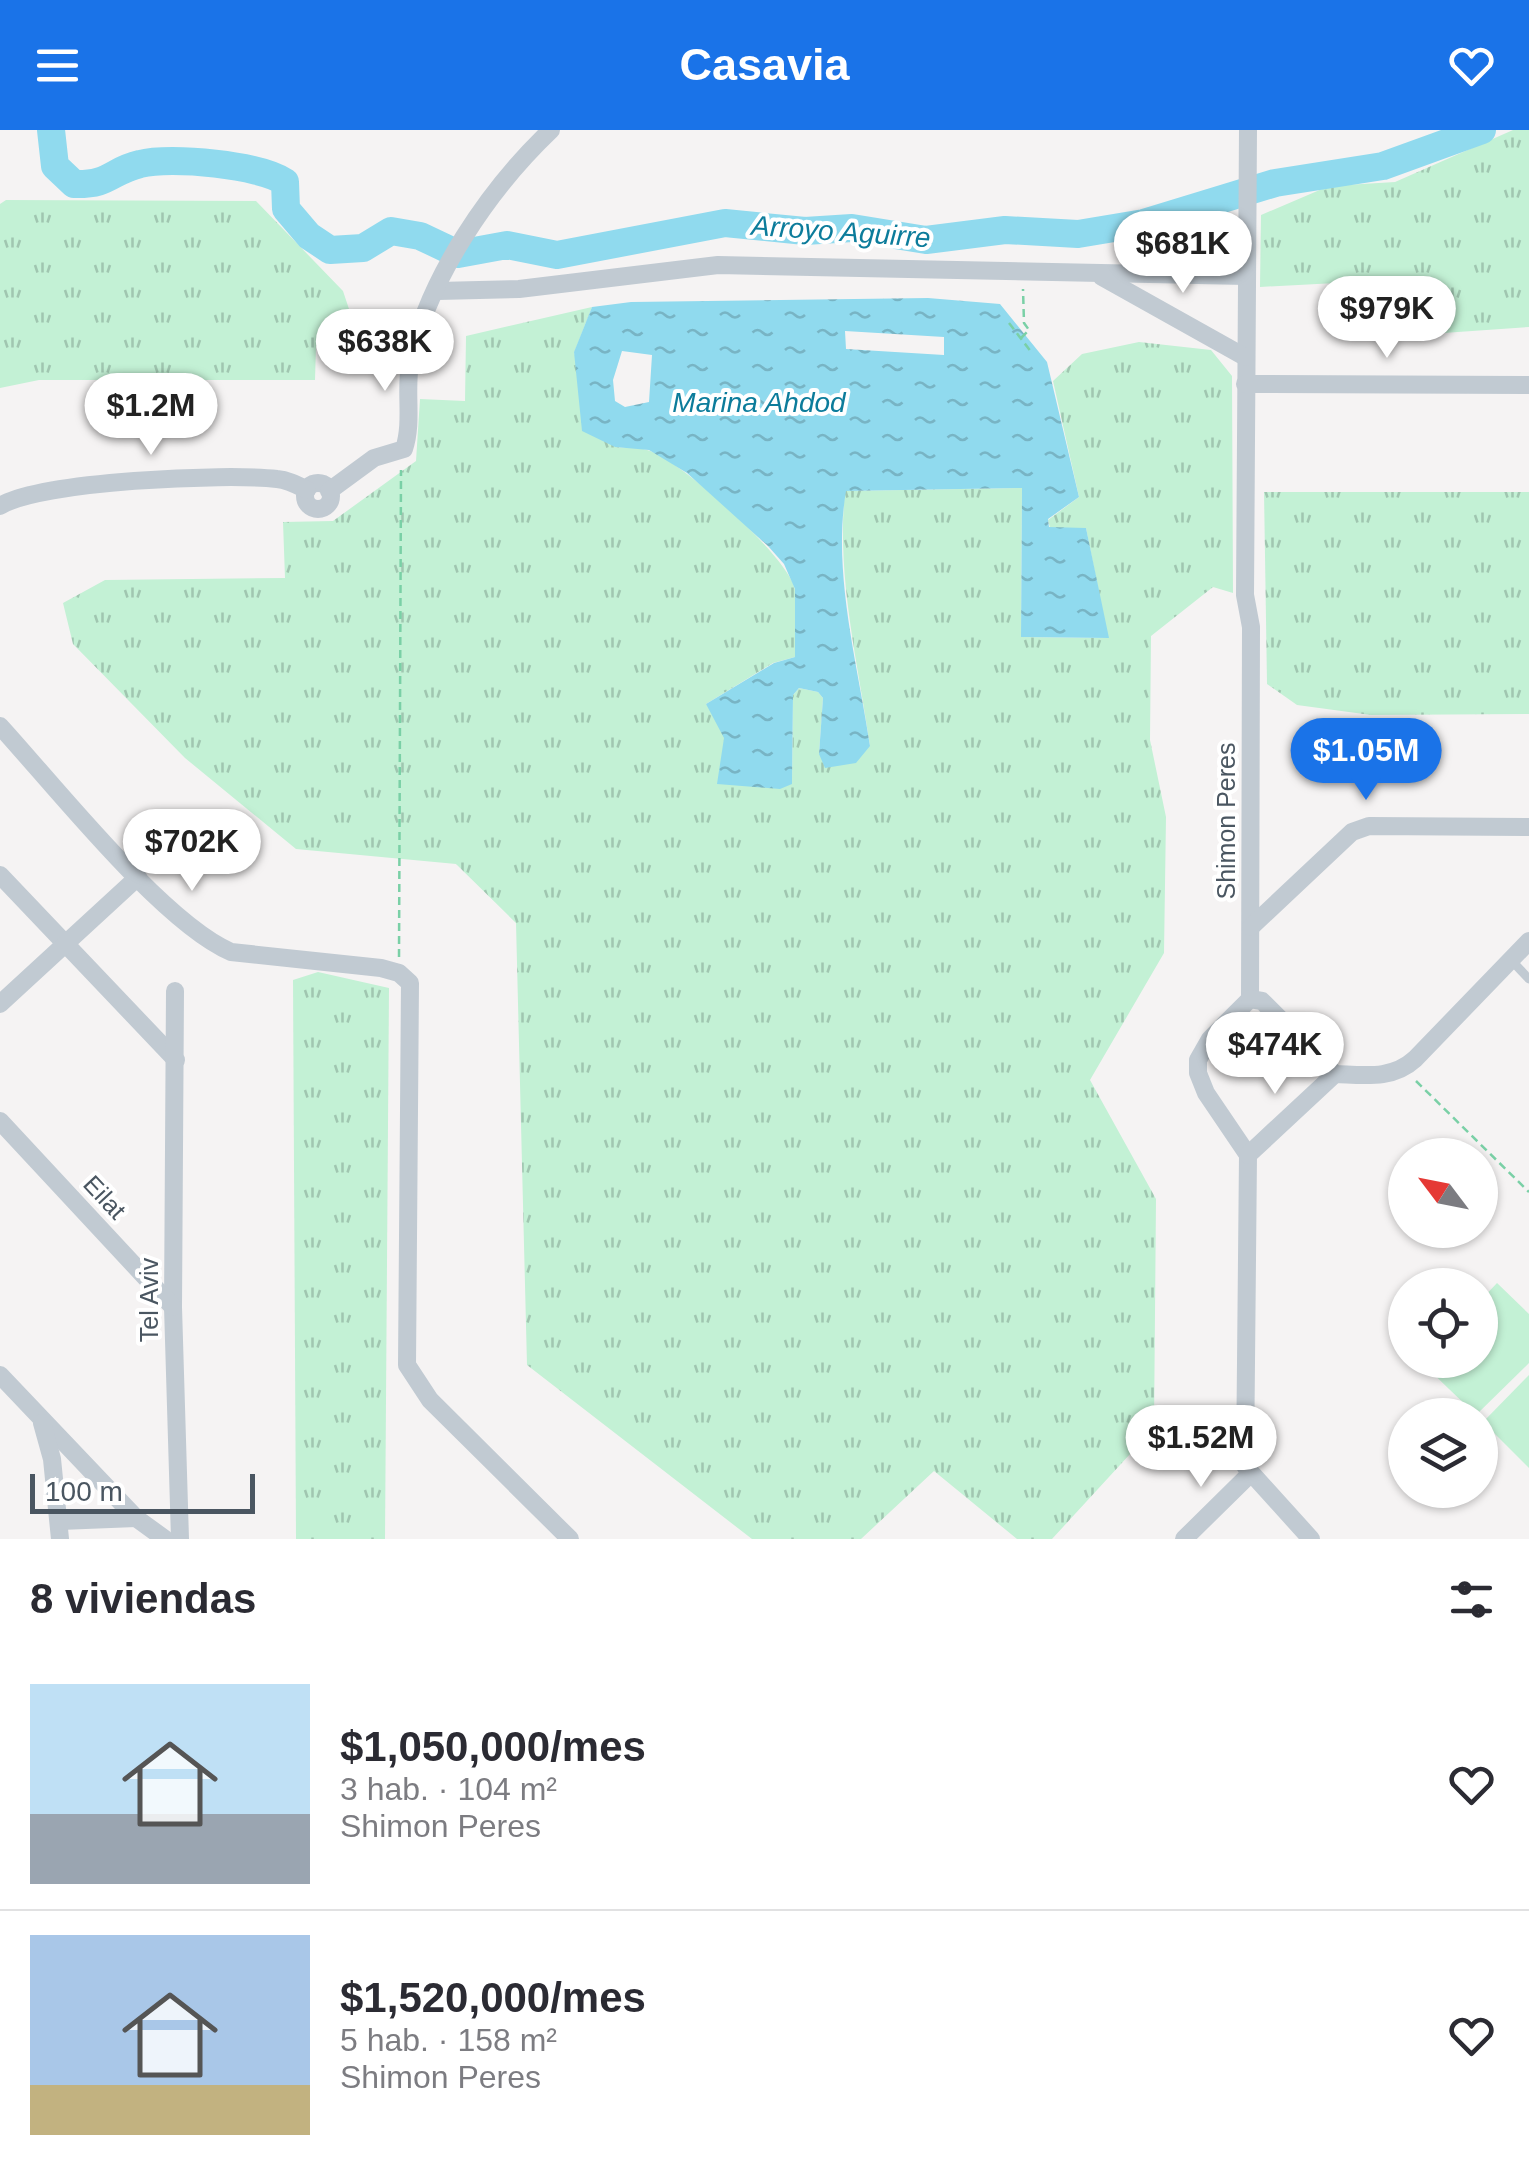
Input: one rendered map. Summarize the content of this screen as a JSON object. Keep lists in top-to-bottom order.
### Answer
{
  "streets": {
    "street": ["Shimon Peres", "Eilat", "Tel Aviv"]
  },
  "crossings": [
    ["Eilat", "Tel Aviv"]
  ],
  "water": ["Arroyo Aguirre", "Marina Ahdod"],
  "scale_bar": "100 m",
  "north": "top left",
  "page": {
    "header": "Casavia",
    "price": [
      "$681K",
      "$979K",
      "$638K",
      "$1.2M",
      "$1.05M",
      "$702K",
      "$474K",
      "$1.52M"
    ],
    "scale": "100 m",
    "heading": "8 viviendas",
    "list": [
      {
        "name": "$1,050,000/mes",
        "note": "3 hab. · 104 m² · Shimon Peres"
      },
      {
        "name": "$1,520,000/mes",
        "note": "5 hab. · 158 m² · Shimon Peres"
      }
    ]
  }
}
